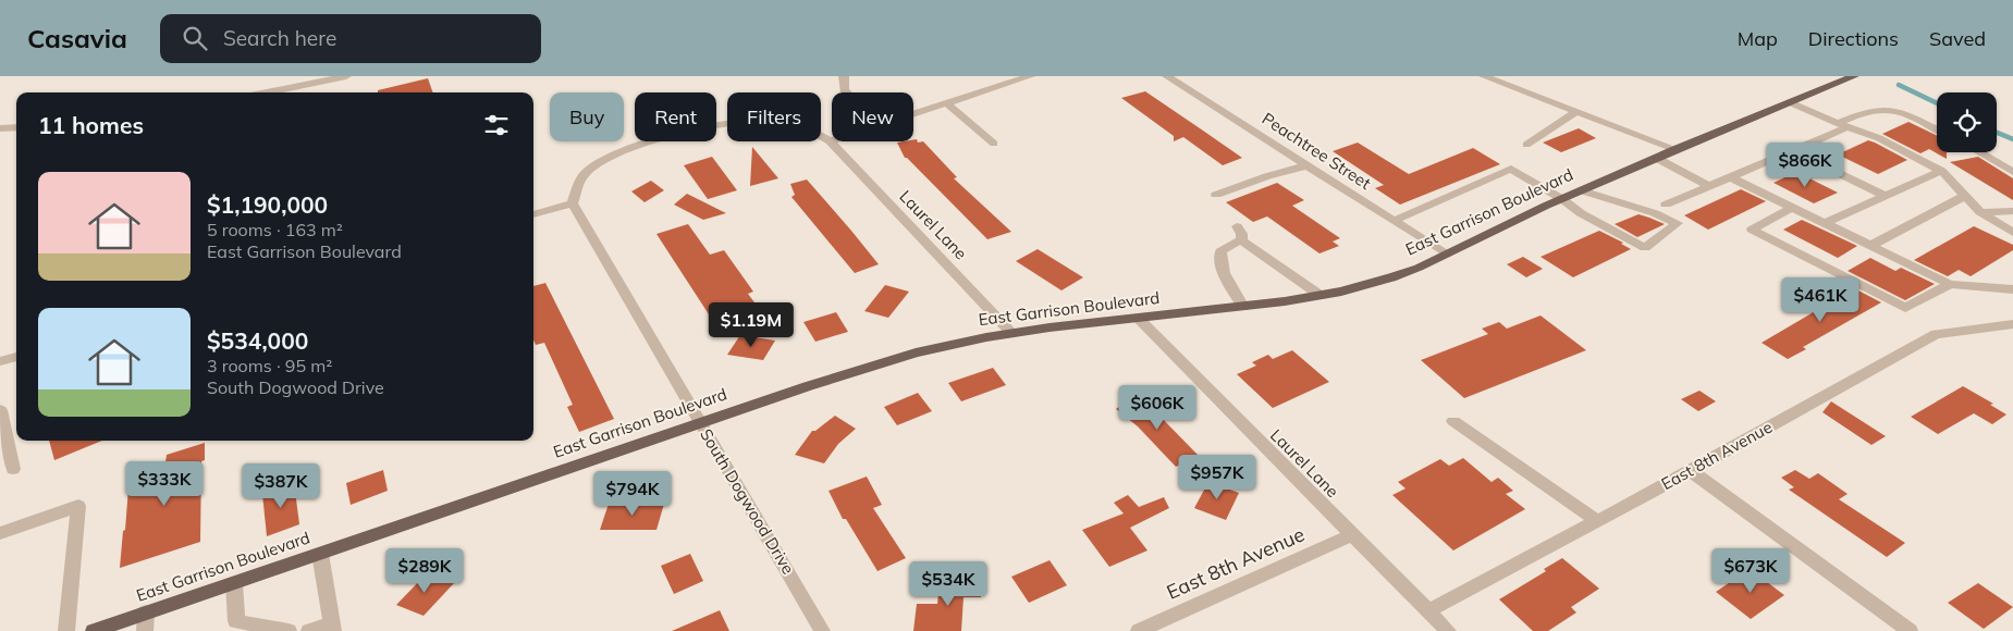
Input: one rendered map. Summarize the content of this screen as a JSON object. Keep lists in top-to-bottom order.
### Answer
{
  "streets": {
    "main road": ["East Garrison Boulevard"],
    "street": [
      "Peachtree Street",
      "Laurel Lane",
      "East 8th Avenue",
      "South Dogwood Drive"
    ]
  },
  "crossings": [
    ["Peachtree Street", "East Garrison Boulevard"],
    ["East Garrison Boulevard", "Laurel Lane"],
    ["East Garrison Boulevard", "South Dogwood Drive"],
    ["Laurel Lane", "East 8th Avenue"],
    ["Laurel Lane", "South Dogwood Drive"]
  ],
  "page": {
    "header": "Casavia",
    "search": "Search here",
    "nav": ["Map", "Directions", "Saved"],
    "chip": [
      "Buy",
      "Rent",
      "Filters",
      "New"
    ],
    "heading": "11 homes",
    "price": [
      "$866K",
      "$461K",
      "$1.19M",
      "$606K",
      "$957K",
      "$333K",
      "$387K",
      "$794K",
      "$289K",
      "$673K",
      "$534K"
    ],
    "list": [
      {
        "name": "$1,190,000",
        "note": "5 rooms · 163 m² · East Garrison Boulevard"
      },
      {
        "name": "$534,000",
        "note": "3 rooms · 95 m² · South Dogwood Drive"
      }
    ]
  }
}
